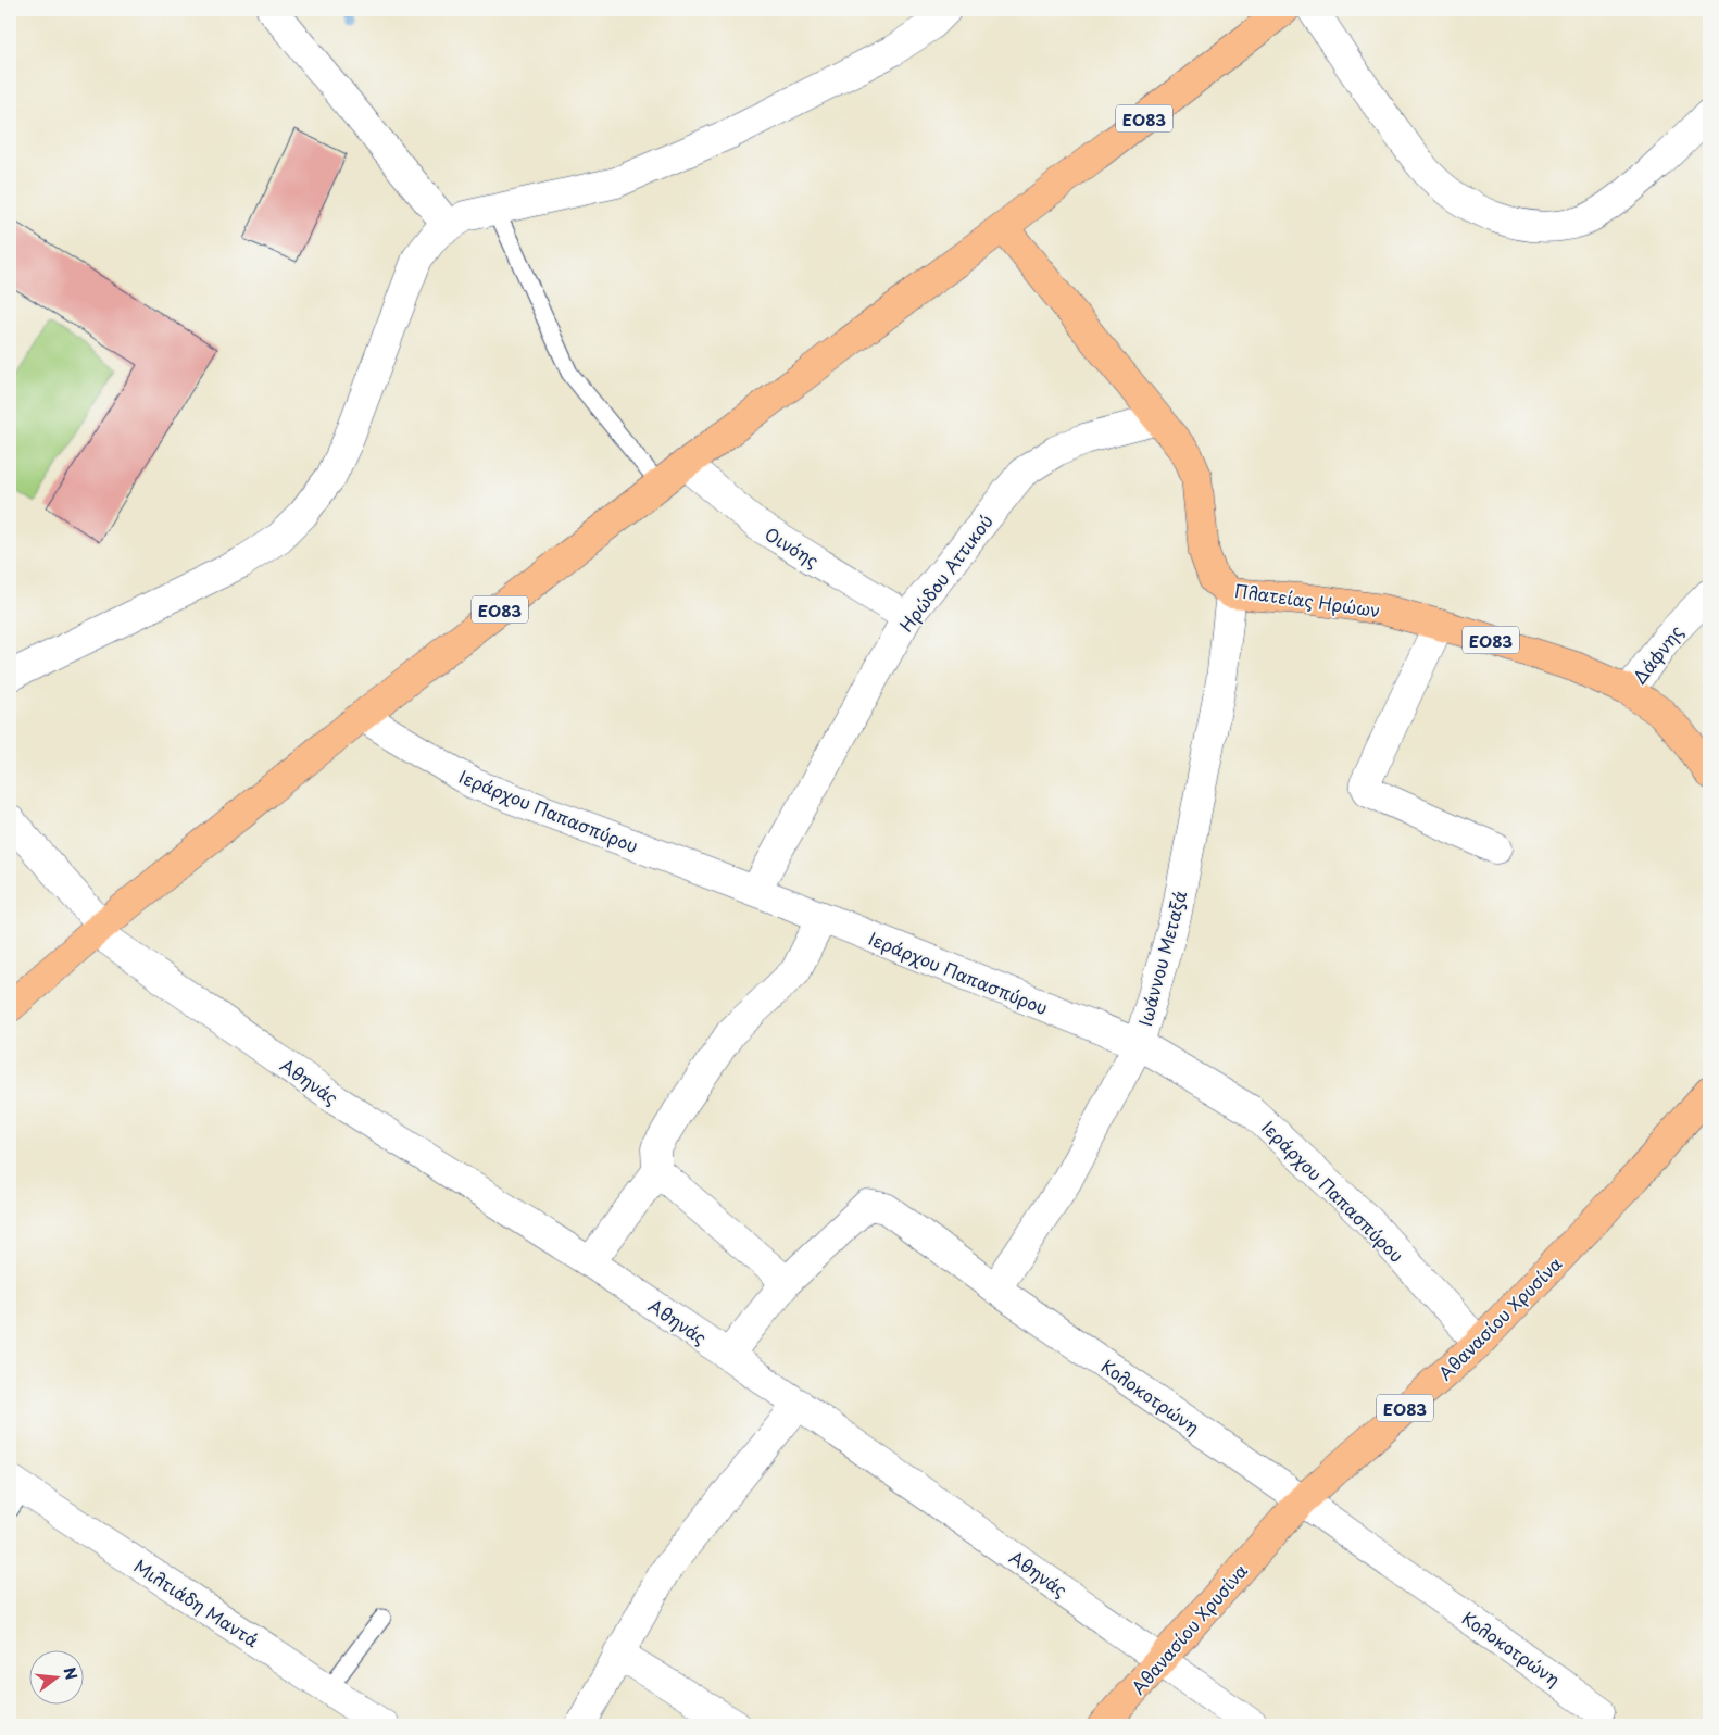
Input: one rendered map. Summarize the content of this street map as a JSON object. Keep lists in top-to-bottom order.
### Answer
{
  "streets": {
    "main road": ["ΕΟ83", "Πλατείας Ηρώων", "Αθανασίου Χρυσίνα"],
    "street": [
      "Οινόης",
      "Ηρώδου Αττικού",
      "Δάφνης",
      "Ιεράρχου Παπασπύρου",
      "Ιωάννου Μεταξά",
      "Αθηνάς",
      "Κολοκοτρώνη",
      "Μιλτιάδη Μαντά"
    ]
  },
  "crossings": [
    ["ΕΟ83", "Οινόης"],
    ["ΕΟ83", "Πλατείας Ηρώων"],
    ["ΕΟ83", "Ιεράρχου Παπασπύρου"],
    ["ΕΟ83", "Αθηνάς"],
    ["Οινόης", "Ηρώδου Αττικού"],
    ["Ηρώδου Αττικού", "Πλατείας Ηρώων"],
    ["Ηρώδου Αττικού", "Ιεράρχου Παπασπύρου"],
    ["Πλατείας Ηρώων", "Δάφνης"],
    ["Πλατείας Ηρώων", "Ιωάννου Μεταξά"],
    ["Ιεράρχου Παπασπύρου", "Ιωάννου Μεταξά"],
    ["Ιεράρχου Παπασπύρου", "Αθανασίου Χρυσίνα"],
    ["Ιωάννου Μεταξά", "Κολοκοτρώνη"],
    ["Αθηνάς", "Αθανασίου Χρυσίνα"],
    ["Αθηνάς", "Κολοκοτρώνη"],
    ["Αθανασίου Χρυσίνα", "Κολοκοτρώνη"]
  ],
  "north": "right"
}
